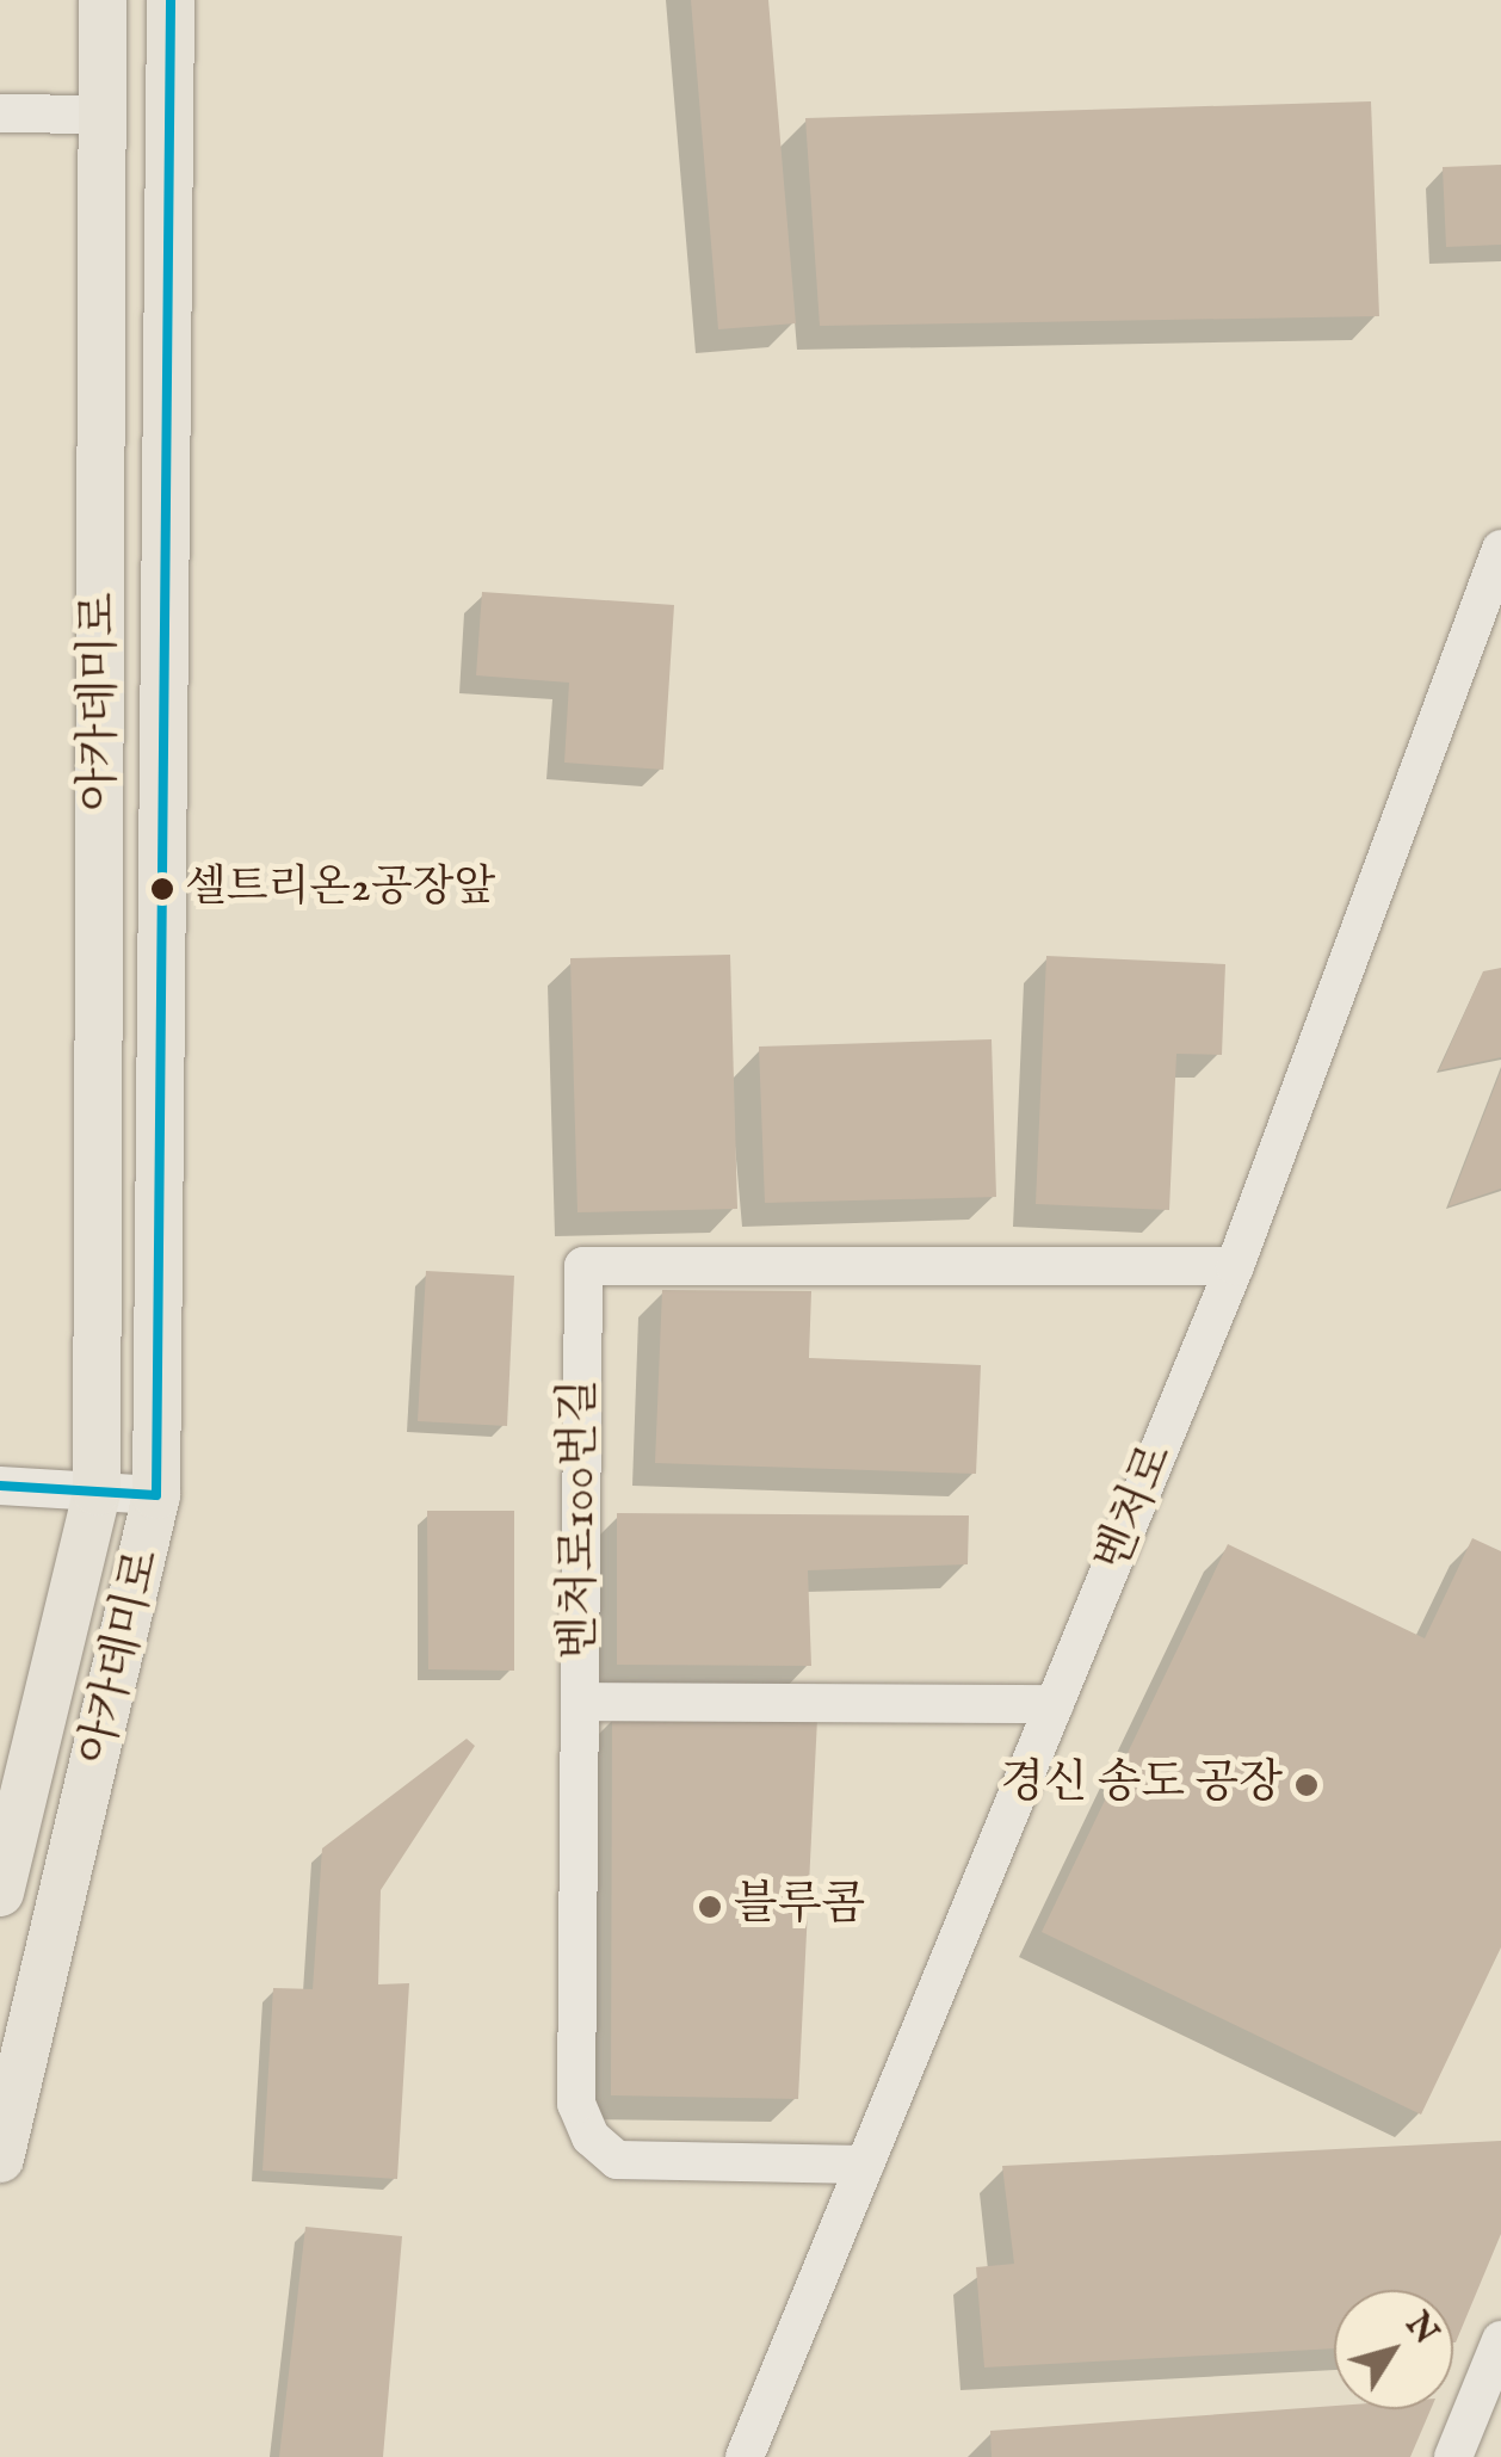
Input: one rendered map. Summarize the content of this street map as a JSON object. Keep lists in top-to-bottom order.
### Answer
{
  "streets": {
    "main road": ["아카데미로"],
    "street": ["벤처로", "벤처로100번길"]
  },
  "crossings": [
    ["벤처로", "벤처로100번길"]
  ],
  "places": ["셀트리온2공장앞", "경신 송도 공장", "블루콤"],
  "north": "top right"
}
